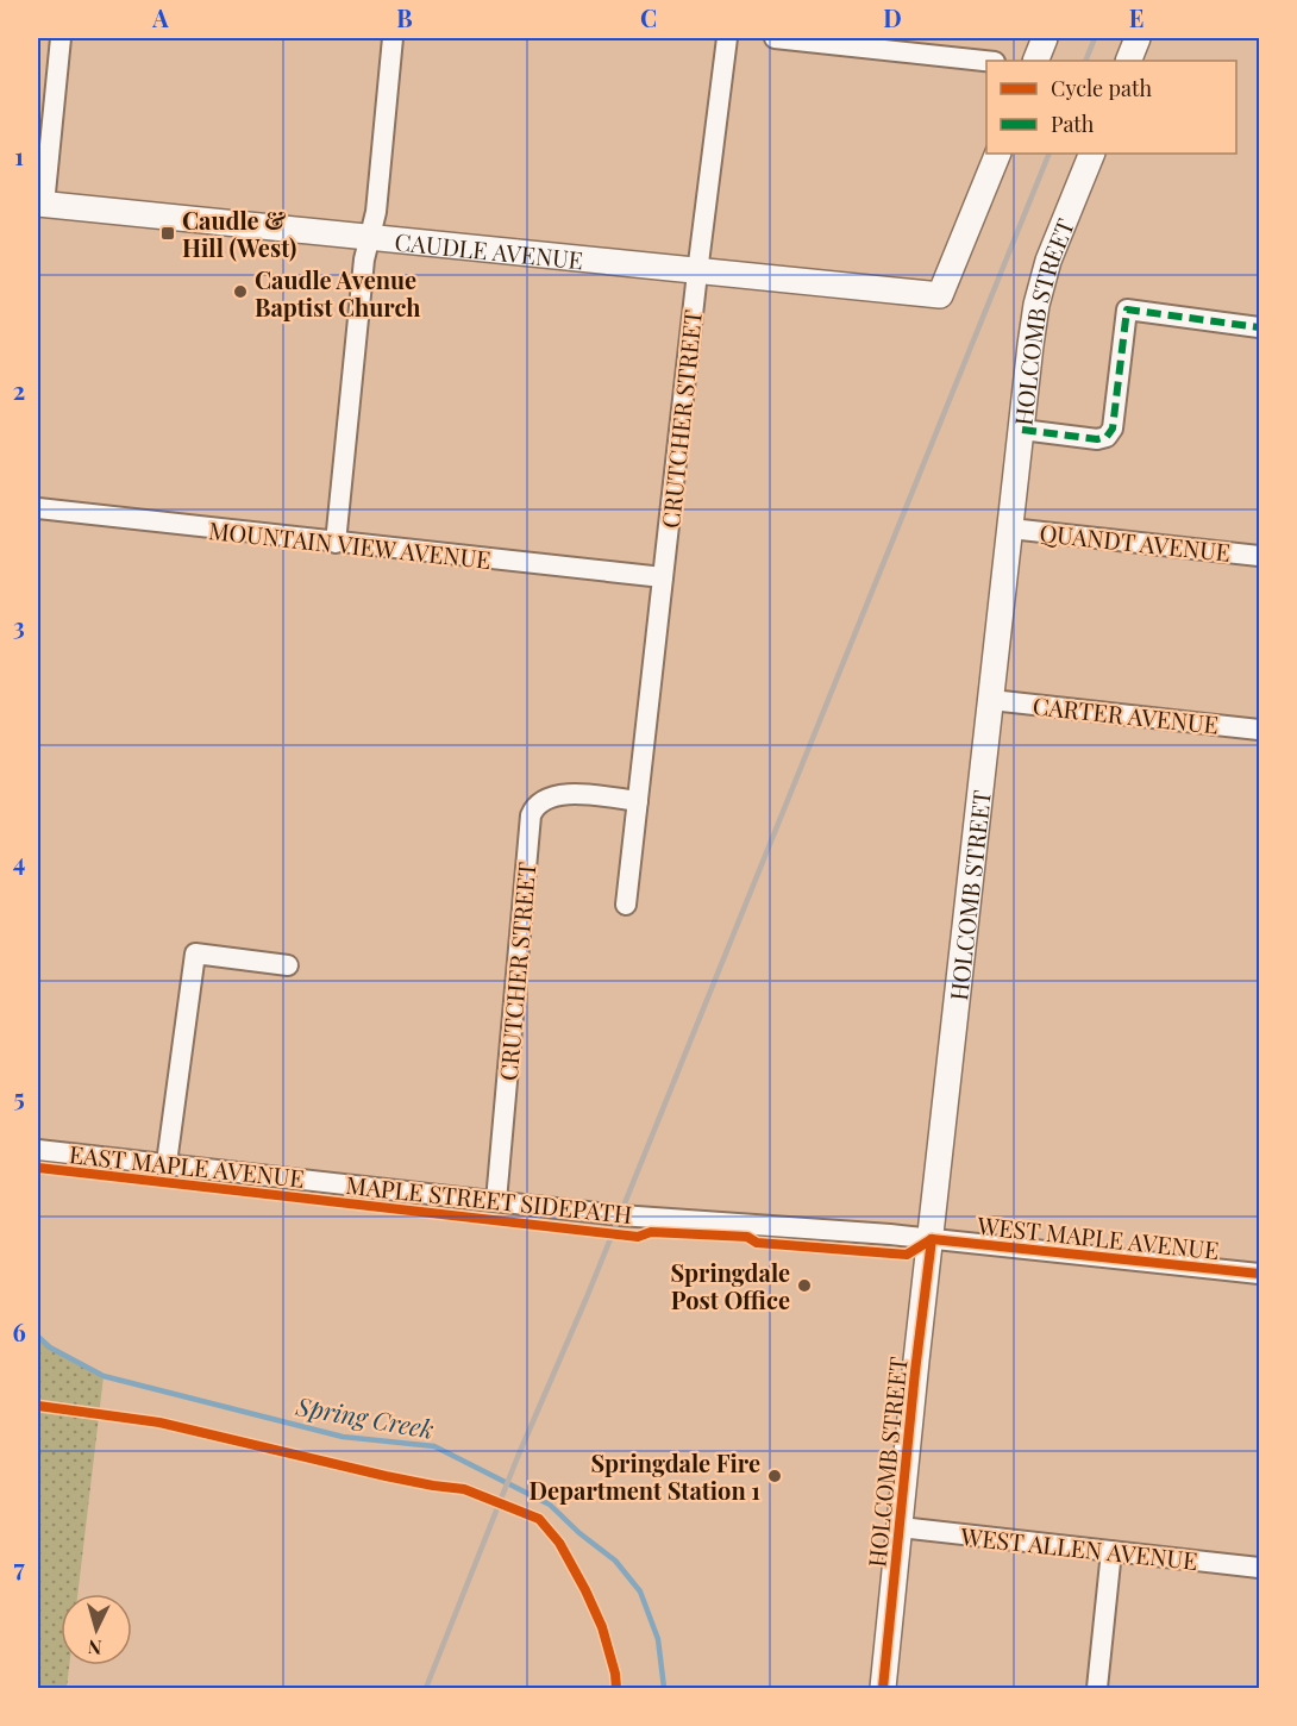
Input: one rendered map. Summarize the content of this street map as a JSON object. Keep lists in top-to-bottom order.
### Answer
{
  "streets": {
    "street": [
      "CAUDLE AVENUE",
      "HOLCOMB STREET",
      "CRUTCHER STREET",
      "QUANDT AVENUE",
      "MOUNTAIN VIEW AVENUE",
      "CARTER AVENUE",
      "EAST MAPLE AVENUE",
      "WEST MAPLE AVENUE",
      "WEST ALLEN AVENUE"
    ],
    "cycle path": ["MAPLE STREET SIDEPATH"]
  },
  "crossings": [
    ["CAUDLE AVENUE", "CRUTCHER STREET"],
    ["HOLCOMB STREET", "QUANDT AVENUE"],
    ["HOLCOMB STREET", "CARTER AVENUE"],
    ["HOLCOMB STREET", "EAST MAPLE AVENUE"],
    ["HOLCOMB STREET", "WEST MAPLE AVENUE"],
    ["HOLCOMB STREET", "WEST ALLEN AVENUE"],
    ["CRUTCHER STREET", "MOUNTAIN VIEW AVENUE"],
    ["CRUTCHER STREET", "EAST MAPLE AVENUE"],
    ["EAST MAPLE AVENUE", "WEST MAPLE AVENUE"]
  ],
  "water": ["Spring Creek"],
  "places": {
    "transit": ["Caudle & Hill (West)"],
    "other": ["Caudle Avenue Baptist Church", "Springdale Post Office", "Springdale Fire Department Station 1"]
  },
  "legend": ["Cycle path", "Path"],
  "north": "bottom",
  "grid": {
    "columns": [
      "A",
      "B",
      "C",
      "D",
      "E"
    ],
    "rows": [
      "1",
      "2",
      "3",
      "4",
      "5",
      "6",
      "7"
    ]
  }
}
